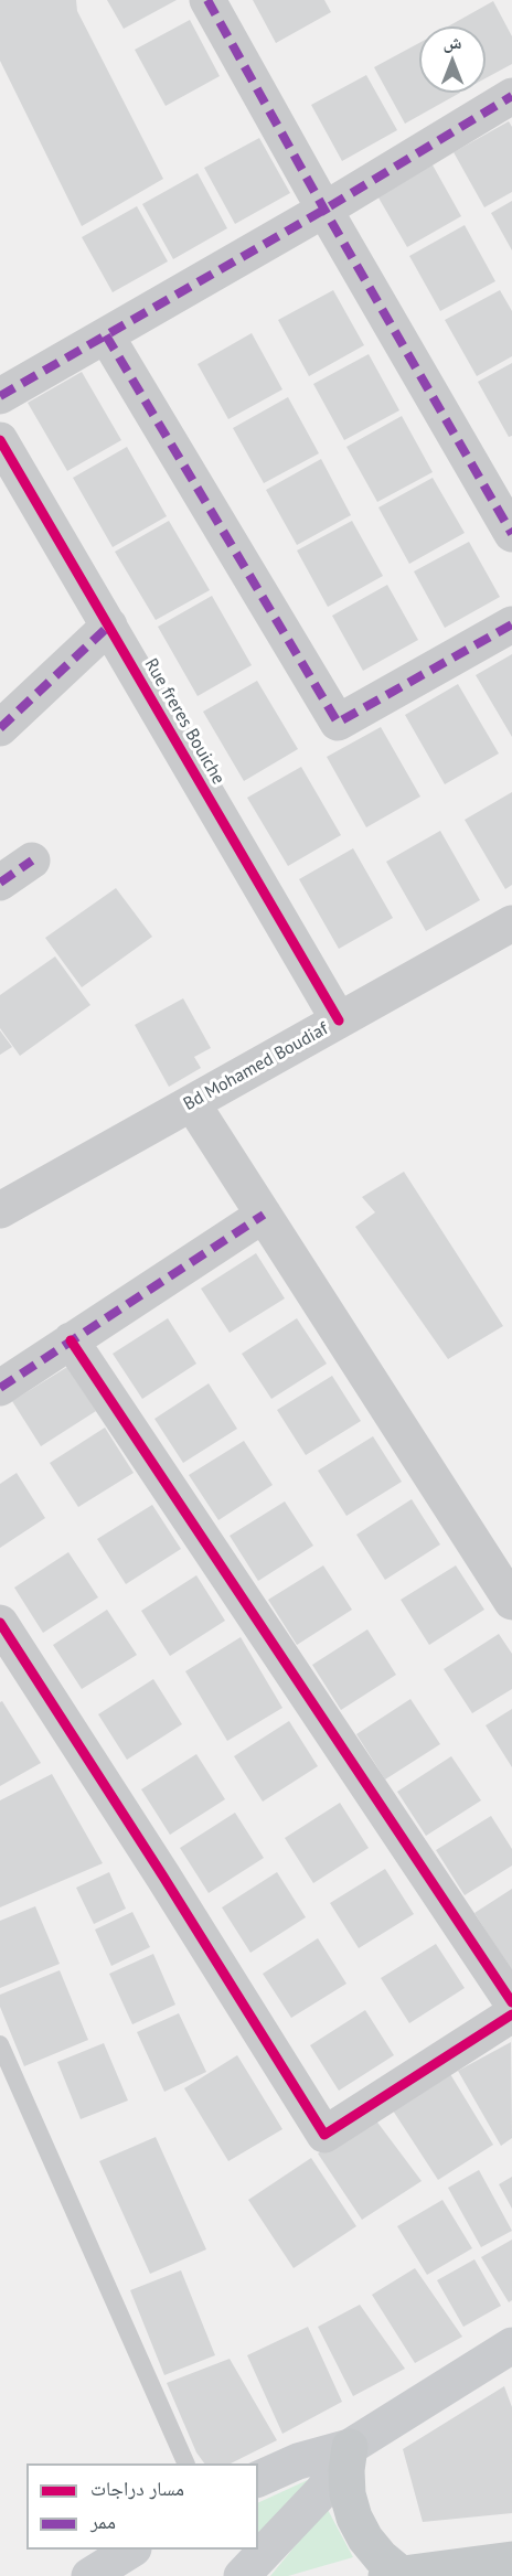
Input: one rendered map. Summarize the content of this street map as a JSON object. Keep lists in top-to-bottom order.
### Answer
{
  "streets": {
    "street": ["Rue freres Bouiche", "Bd Mohamed Boudiaf"]
  },
  "crossings": [
    ["Rue freres Bouiche", "Bd Mohamed Boudiaf"]
  ],
  "legend": ["مسار دراجات", "ممر"],
  "north": "top"
}
